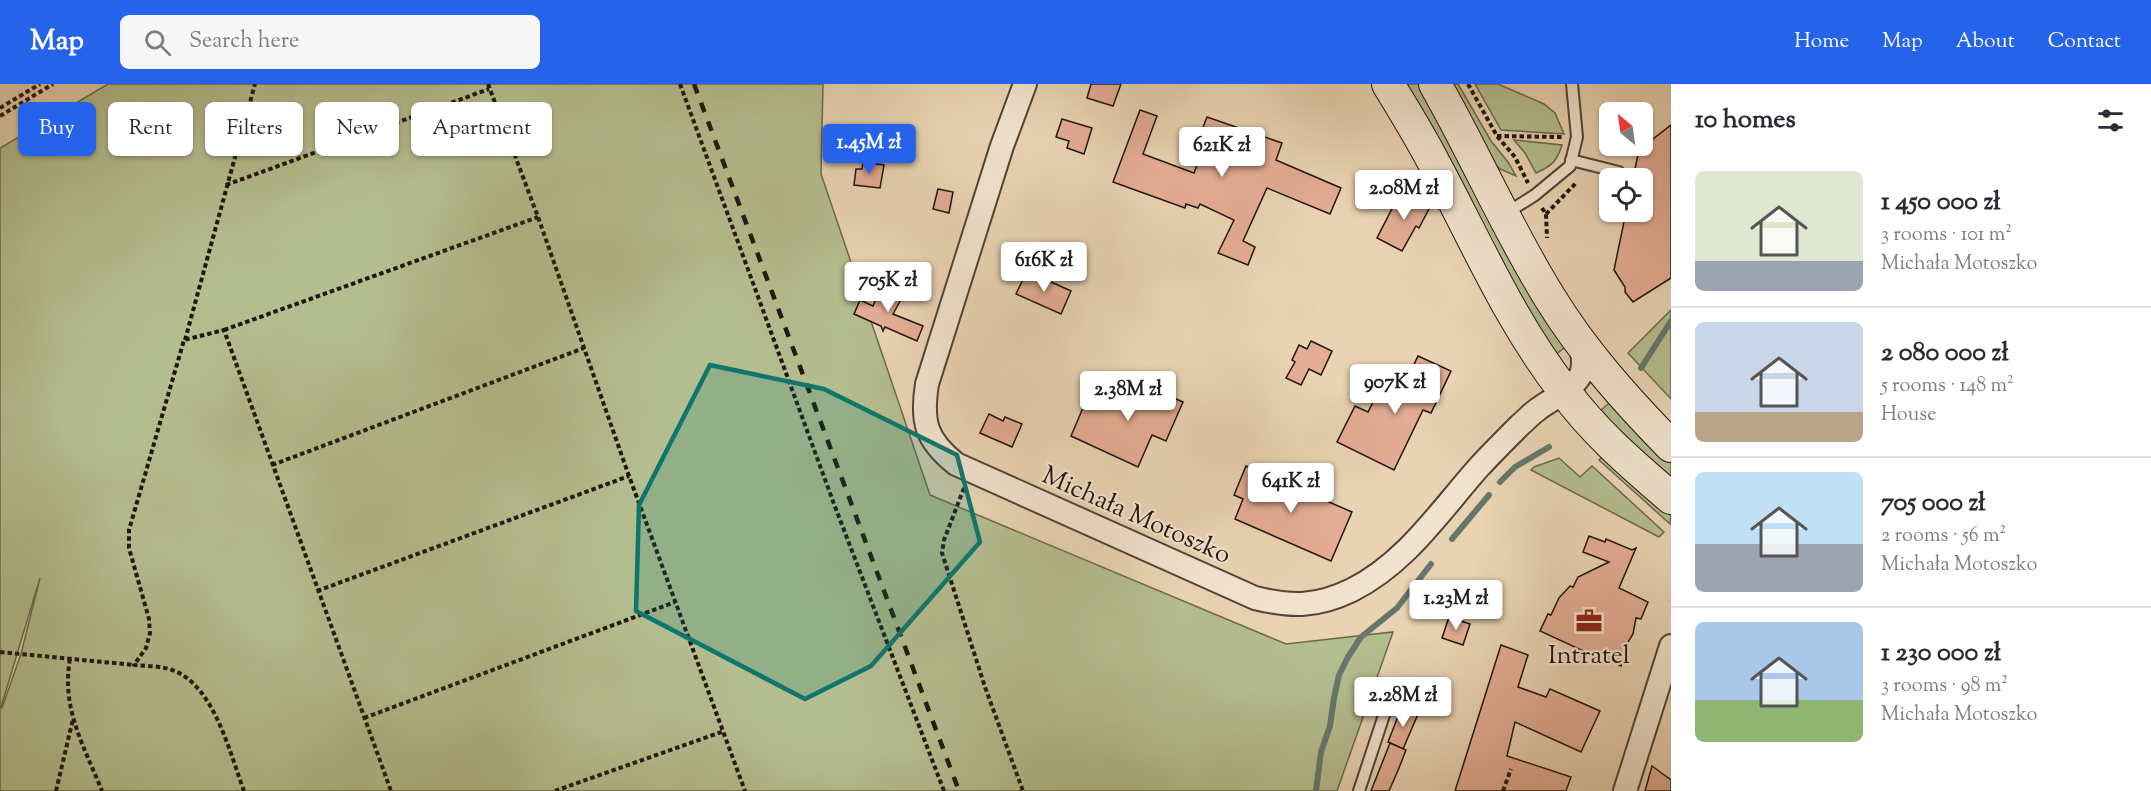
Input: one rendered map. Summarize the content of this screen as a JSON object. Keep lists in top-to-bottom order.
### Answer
{
  "streets": {
    "street": ["Michała Motoszko"]
  },
  "places": {
    "office": ["Intratel"]
  },
  "north": "top left",
  "page": {
    "header": "Map",
    "search": "Search here",
    "nav": [
      "Home",
      "Map",
      "About",
      "Contact"
    ],
    "heading": "10 homes",
    "chip": [
      "Buy",
      "Rent",
      "Filters",
      "New",
      "Apartment"
    ],
    "price": [
      "1.45M zł",
      "621K zł",
      "2.08M zł",
      "616K zł",
      "705K zł",
      "907K zł",
      "2.38M zł",
      "641K zł",
      "1.23M zł",
      "2.28M zł"
    ],
    "list": [
      {
        "name": "1 450 000 zł",
        "note": "3 rooms · 101 m² · Michała Motoszko"
      },
      {
        "name": "2 080 000 zł",
        "note": "5 rooms · 148 m² · House"
      },
      {
        "name": "705 000 zł",
        "note": "2 rooms · 56 m² · Michała Motoszko"
      },
      {
        "name": "1 230 000 zł",
        "note": "3 rooms · 98 m² · Michała Motoszko"
      }
    ]
  }
}
